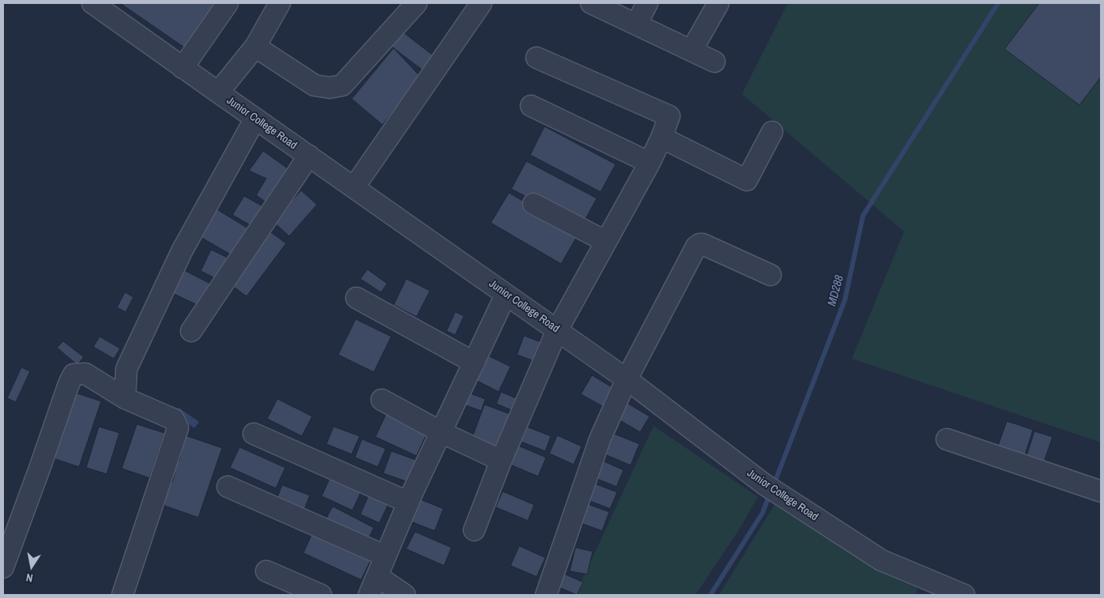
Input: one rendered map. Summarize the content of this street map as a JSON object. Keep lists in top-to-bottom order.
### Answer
{
  "streets": {
    "street": ["Junior College Road"]
  },
  "water": ["MD288"],
  "north": "bottom"
}
